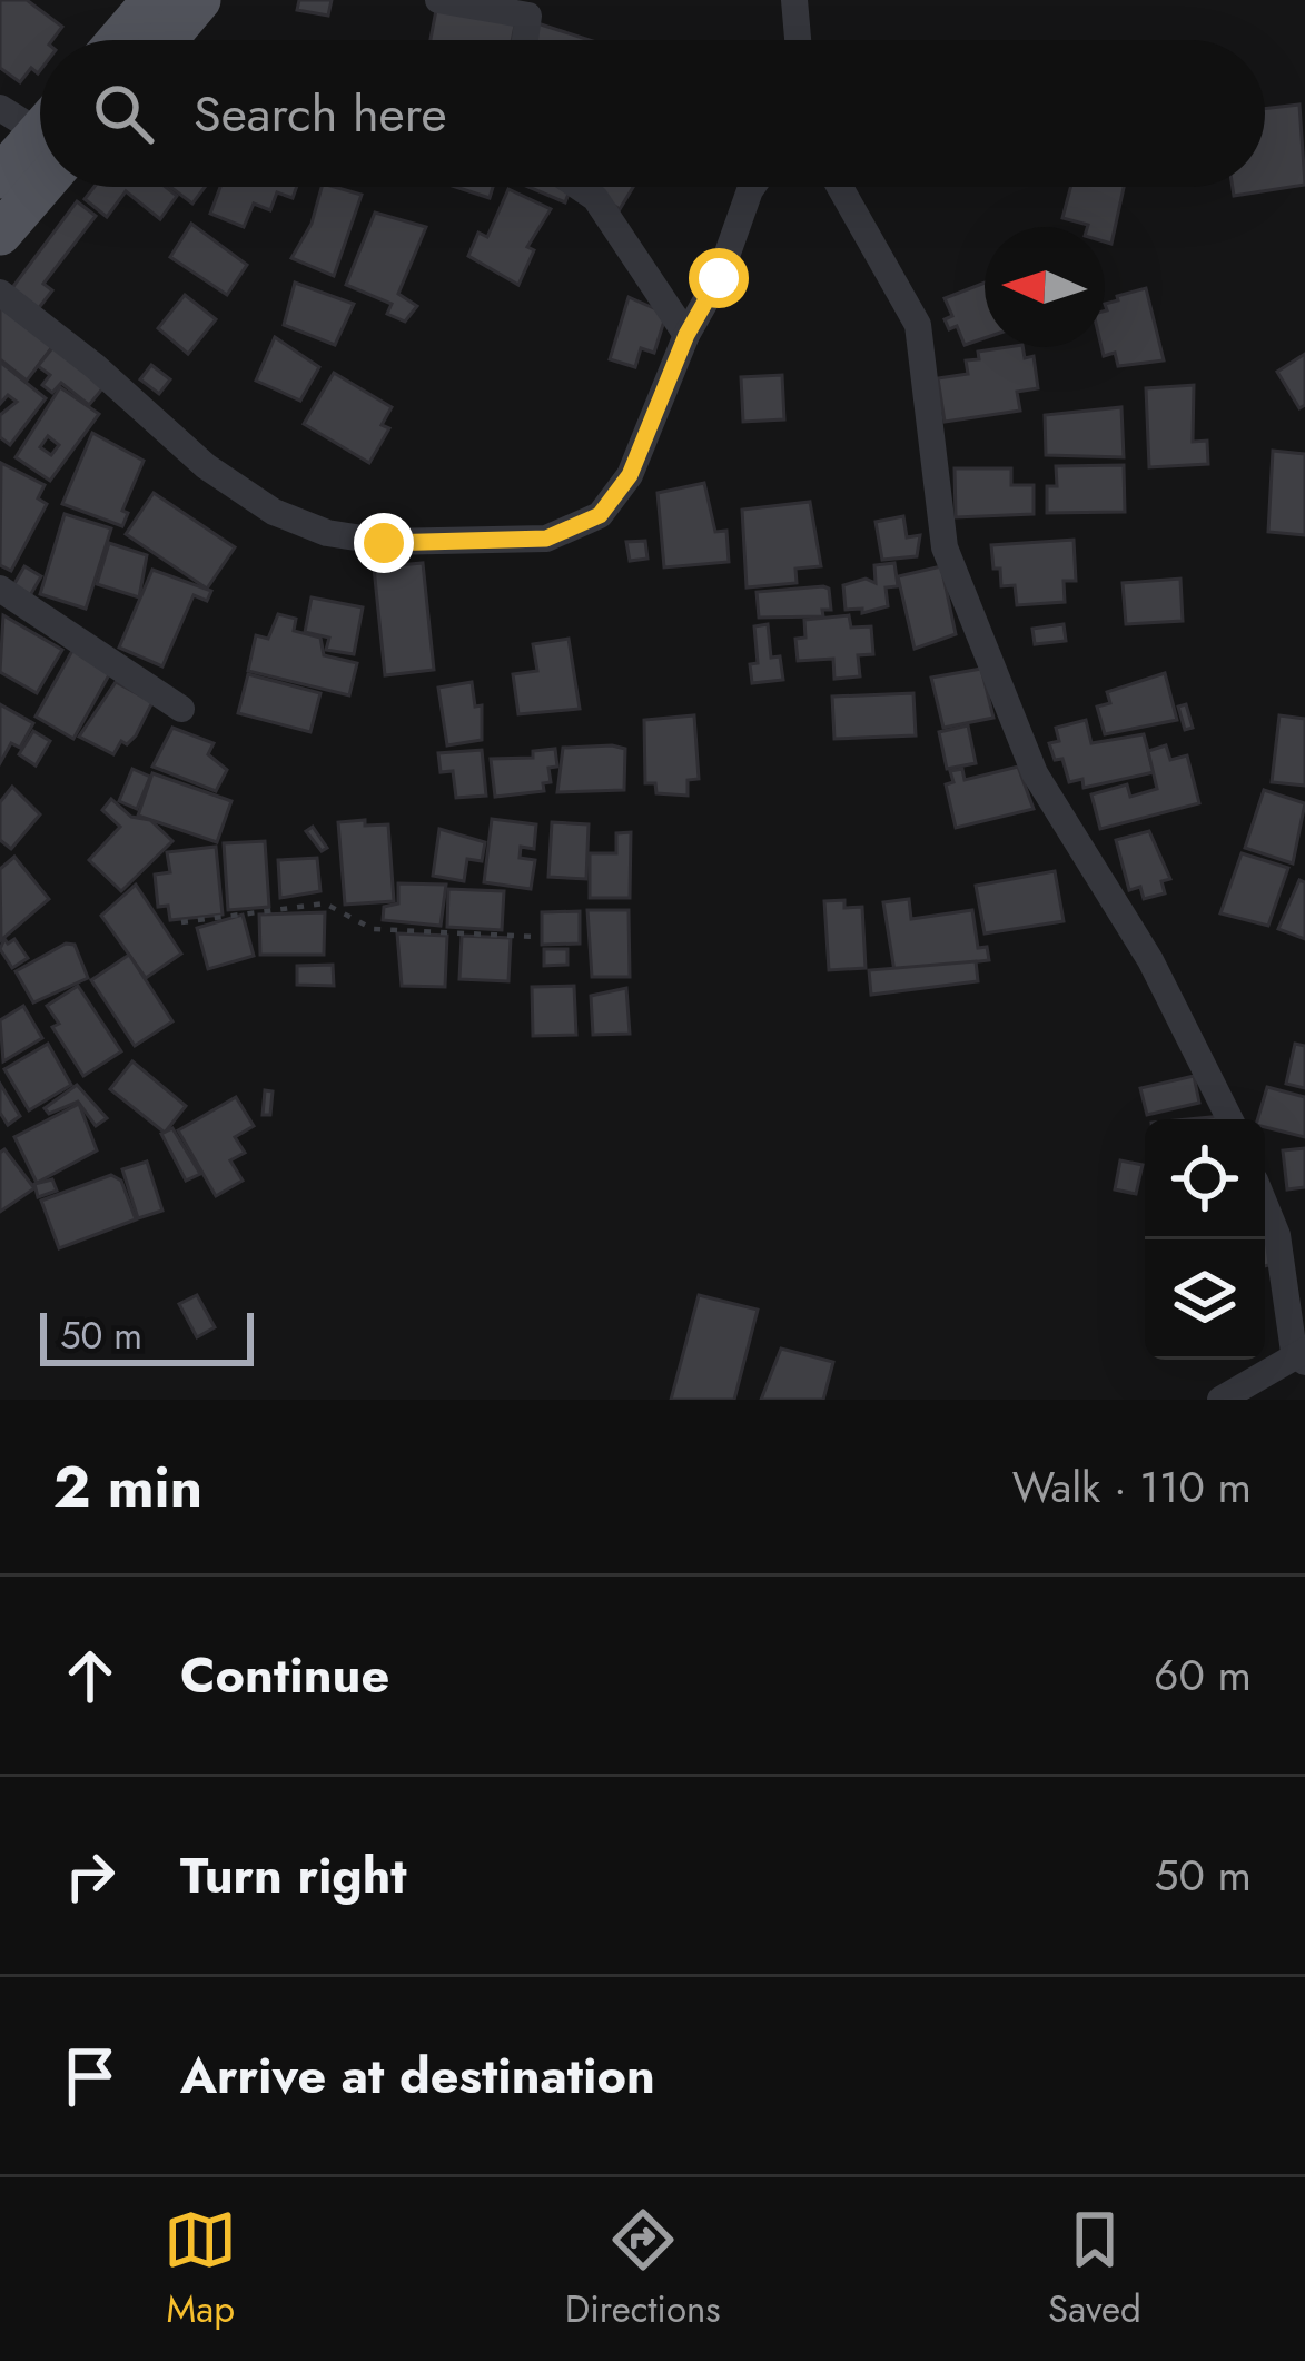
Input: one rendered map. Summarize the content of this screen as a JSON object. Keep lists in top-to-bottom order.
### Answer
{
  "scale_bar": "50 m",
  "north": "left",
  "page": {
    "search": "Search here",
    "scale": "50 m",
    "heading": ["2 min", "Walk · 110 m"],
    "list": [
      ["Continue", "60 m"],
      ["Turn right", "50 m"],
      "Arrive at destination"
    ],
    "nav": ["Map", "Directions", "Saved"]
  }
}
